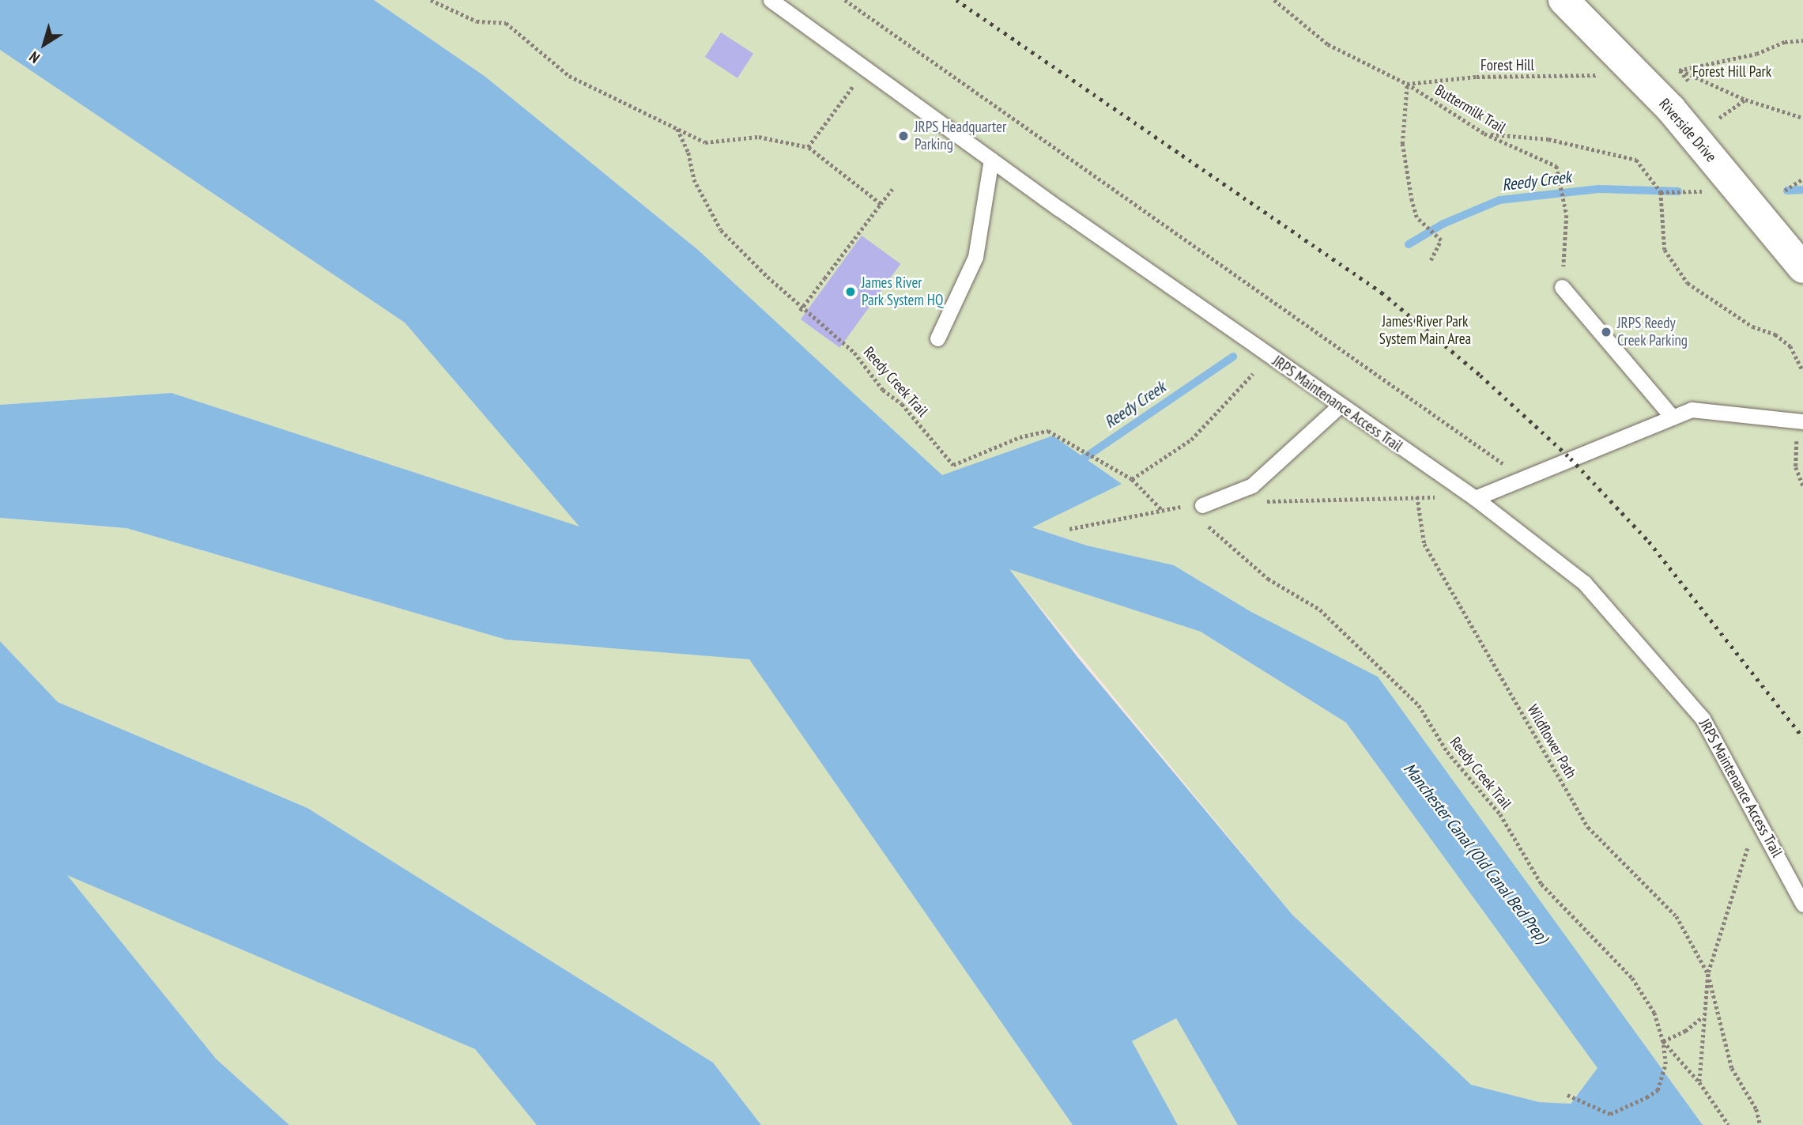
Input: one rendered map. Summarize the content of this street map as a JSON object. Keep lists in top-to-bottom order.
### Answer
{
  "streets": {
    "street": ["Riverside Drive"],
    "lane": ["JRPS Maintenance Access Trail"],
    "path": [
      "Forest Hill",
      "Buttermilk Trail",
      "Reedy Creek Trail",
      "Wildflower Path"
    ]
  },
  "crossings": [
    ["Forest Hill", "Buttermilk Trail"]
  ],
  "water": ["Reedy Creek", "Manchester Canal (Old Canal Bed Prep)"],
  "parks": ["Forest Hill Park", "James River Park System Main Area"],
  "places": ["JRPS Headquarter Parking", "James River Park System HQ", "JRPS Reedy Creek Parking"],
  "north": "bottom left"
}
